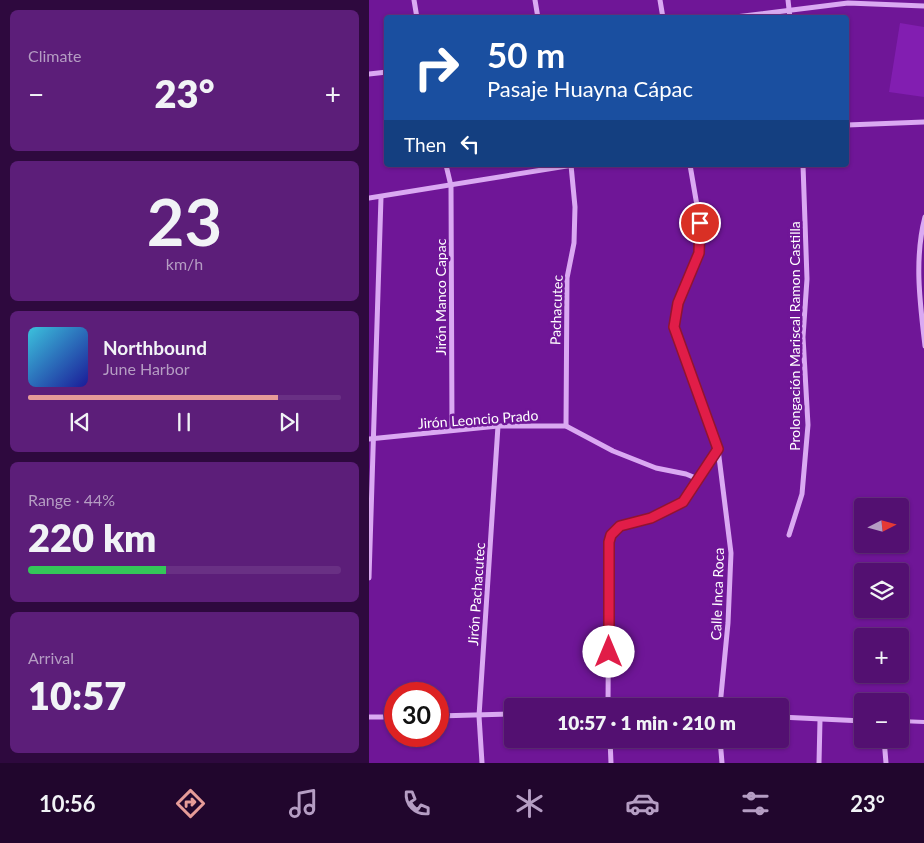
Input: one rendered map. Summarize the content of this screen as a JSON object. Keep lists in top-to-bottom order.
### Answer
{
  "streets": {
    "street": [
      "Jirón Manco Capac",
      "Pachacutec",
      "Prolongación Mariscal Ramon Castilla",
      "Jirón Leoncio Prado",
      "Jirón Pachacutec",
      "Calle Inca Roca"
    ]
  },
  "crossings": [
    ["Jirón Manco Capac", "Jirón Leoncio Prado"],
    ["Pachacutec", "Jirón Leoncio Prado"],
    ["Jirón Leoncio Prado", "Jirón Pachacutec"]
  ],
  "north": "right",
  "page": {
    "tile": [
      "Climate",
      ["23", "km/h"],
      ["Range · 44%", "220 km"],
      ["Arrival", "10:57"]
    ],
    "turn": ["50 m", "Pasaje Huayna Cápac"],
    "heat": ["−", "23°", "+"],
    "then": "Then",
    "song": ["Northbound", "June Harbor"],
    "map_buttons": ["+", "−"],
    "limit": "30",
    "trip": "10:57 · 1 min · 210 m",
    "tabs": ["10:56", "23°"]
  }
}
